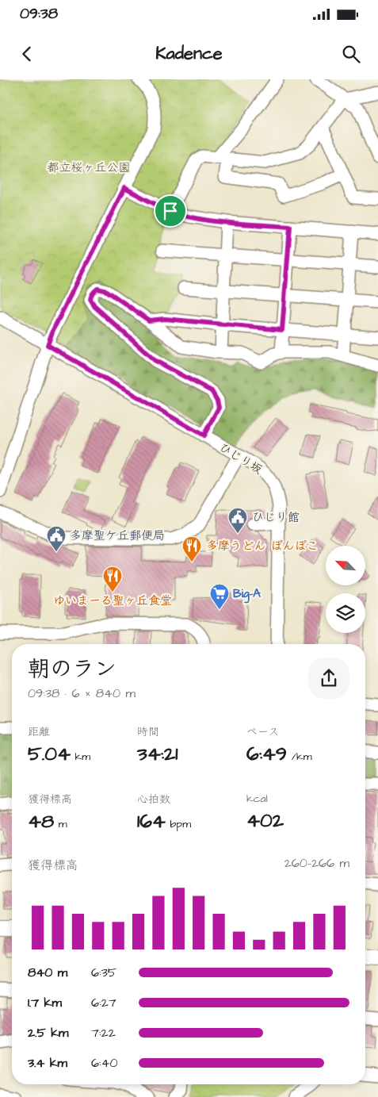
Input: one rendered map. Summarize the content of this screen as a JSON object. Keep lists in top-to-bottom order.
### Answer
{
  "streets": {
    "street": ["ひじり坂"]
  },
  "parks": ["都立桜ヶ丘公園"],
  "places": {
    "public building": ["ひじり館", "多摩聖ケ丘郵便局"],
    "restaurant": ["多摩うどん ぽんぽこ", "ゆいまーる聖ヶ丘食堂"],
    "supermarket": ["Big-A"]
  },
  "north": "top left",
  "page": {
    "status": "09:38",
    "header": "Kadence",
    "heading": ["朝のラン", "09:38 · 6 × 840 m"],
    "stats": [
      ["距離", "5.04 km"],
      ["時間", "34:21"],
      ["ペース", "6:49 /km"],
      ["獲得標高", "48 m"],
      ["心拍数", "164 bpm"],
      ["kcal", "402"]
    ],
    "chart": ["獲得標高", "260–266 m"],
    "list": [
      {
        "name": "840 m",
        "note": "6:35"
      },
      {
        "name": "1.7 km",
        "note": "6:27"
      },
      {
        "name": "2.5 km",
        "note": "7:22"
      },
      {
        "name": "3.4 km",
        "note": "6:40"
      }
    ]
  }
}
